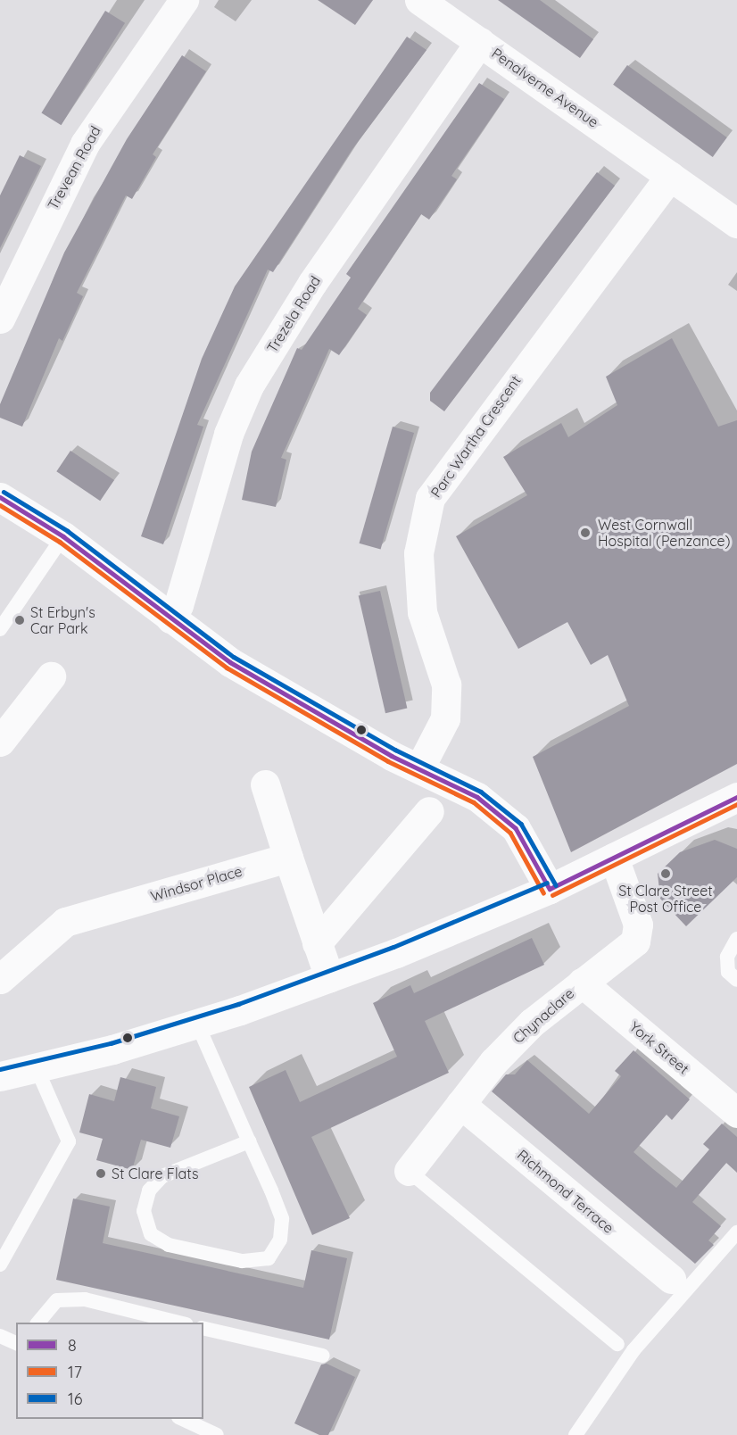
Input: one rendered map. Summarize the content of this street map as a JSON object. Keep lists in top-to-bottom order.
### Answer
{
  "streets": {
    "street": [
      "Penalverne Avenue",
      "Trevean Road",
      "Trezela Road",
      "Parc Wartha Crescent",
      "Windsor Place",
      "Chynaclare",
      "York Street",
      "Richmond Terrace"
    ]
  },
  "crossings": [
    ["Penalverne Avenue", "Trezela Road"],
    ["Penalverne Avenue", "Parc Wartha Crescent"],
    ["Chynaclare", "York Street"],
    ["Chynaclare", "Richmond Terrace"]
  ],
  "places": [
    "West Cornwall Hospital (Penzance)",
    "St Erbyn's Car Park",
    "St Clare Street Post Office",
    "St Clare Flats"
  ],
  "lines": ["transit line 16", "transit line 8", "transit line 17"],
  "legend": ["8", "17", "16"]
}
